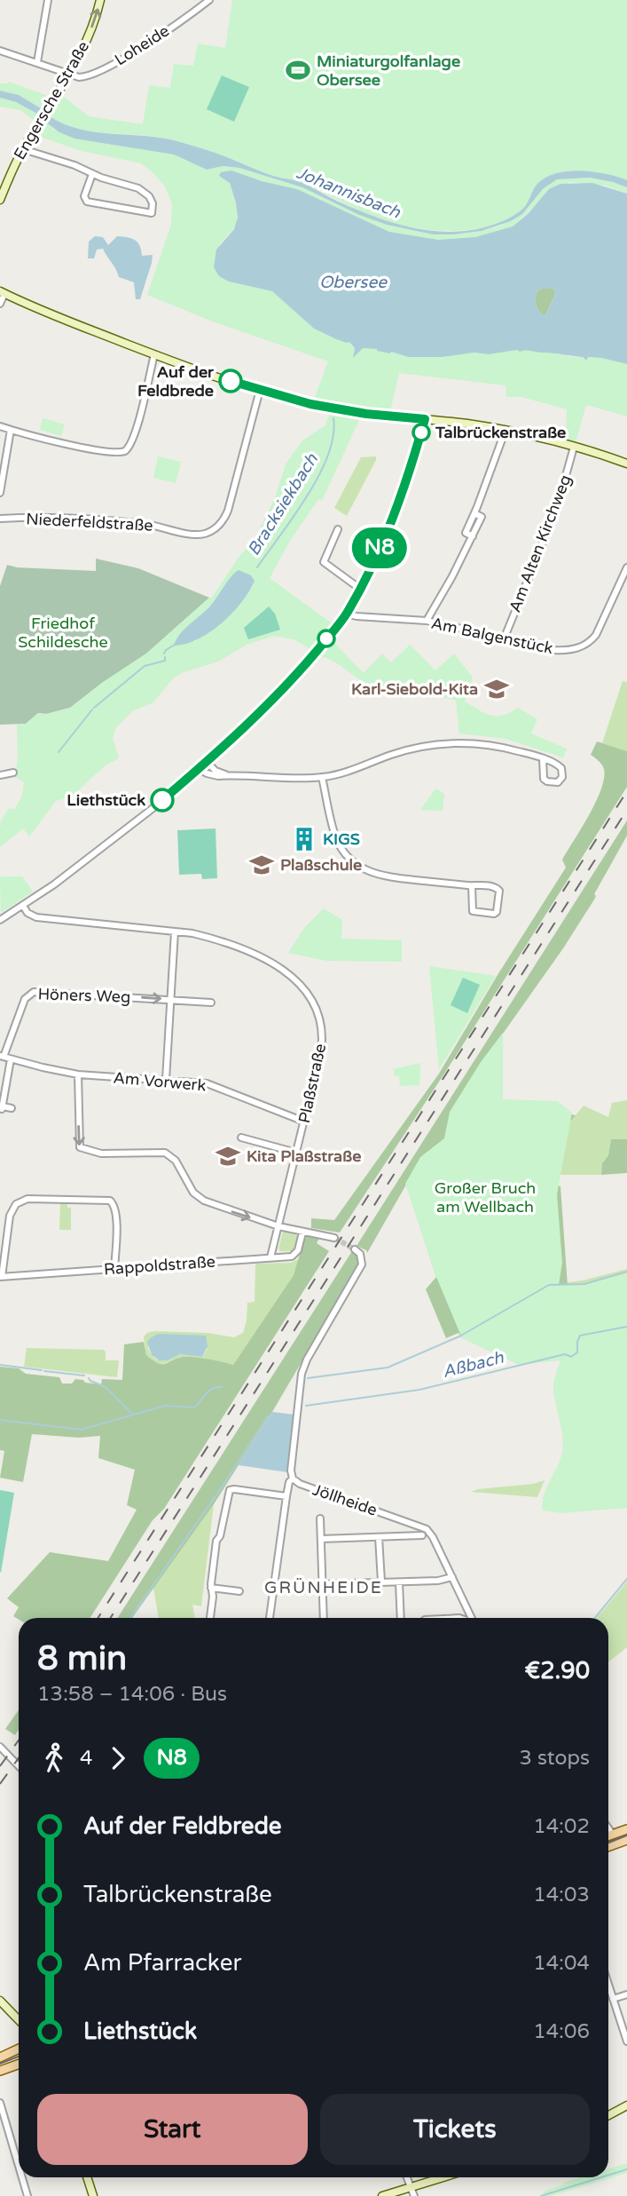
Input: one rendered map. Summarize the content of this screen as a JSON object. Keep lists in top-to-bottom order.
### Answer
{
  "streets": {
    "main road": ["Engersche Straße"],
    "street": [
      "Loheide",
      "Niederfeldstraße",
      "Am Alten Kirchweg",
      "Am Balgenstück",
      "Höners Weg",
      "Am Vorwerk",
      "Plaßstraße",
      "Rappoldstraße",
      "Jöllheide"
    ]
  },
  "crossings": [
    ["Loheide", "Engersche Straße"],
    ["Am Alten Kirchweg", "Am Balgenstück"],
    ["Höners Weg", "Am Vorwerk"],
    ["Am Vorwerk", "Plaßstraße"],
    ["Plaßstraße", "Rappoldstraße"]
  ],
  "one_way": ["Engersche Straße", "Höners Weg"],
  "districts": ["GRÜNHEIDE"],
  "water": [
    "Johannisbach",
    "Obersee",
    "Bracksiekbach",
    "Aßbach"
  ],
  "parks": ["Friedhof Schildesche", "Großer Bruch am Wellbach"],
  "places": {
    "sports": ["Miniaturgolfanlage Obersee"],
    "other": ["Auf der Feldbrede", "Talbrückenstraße", "Liethstück"],
    "school or university": ["Karl-Siebold-Kita", "Plaßschule", "Kita Plaßstraße"],
    "building": ["KIGS"]
  },
  "lines": ["bus line N8"],
  "page": {
    "on_map": "N8",
    "heading": ["8 min", "13:58 – 14:06 · Bus", "€2.90"],
    "legs": ["4", "N8", "3 stops"],
    "list": [
      {
        "name": "Auf der Feldbrede",
        "value": "14:02"
      },
      {
        "name": "Talbrückenstraße",
        "value": "14:03"
      },
      {
        "name": "Am Pfarracker",
        "value": "14:04"
      },
      {
        "name": "Liethstück",
        "value": "14:06"
      }
    ],
    "buttons": ["Start", "Tickets"]
  }
}
